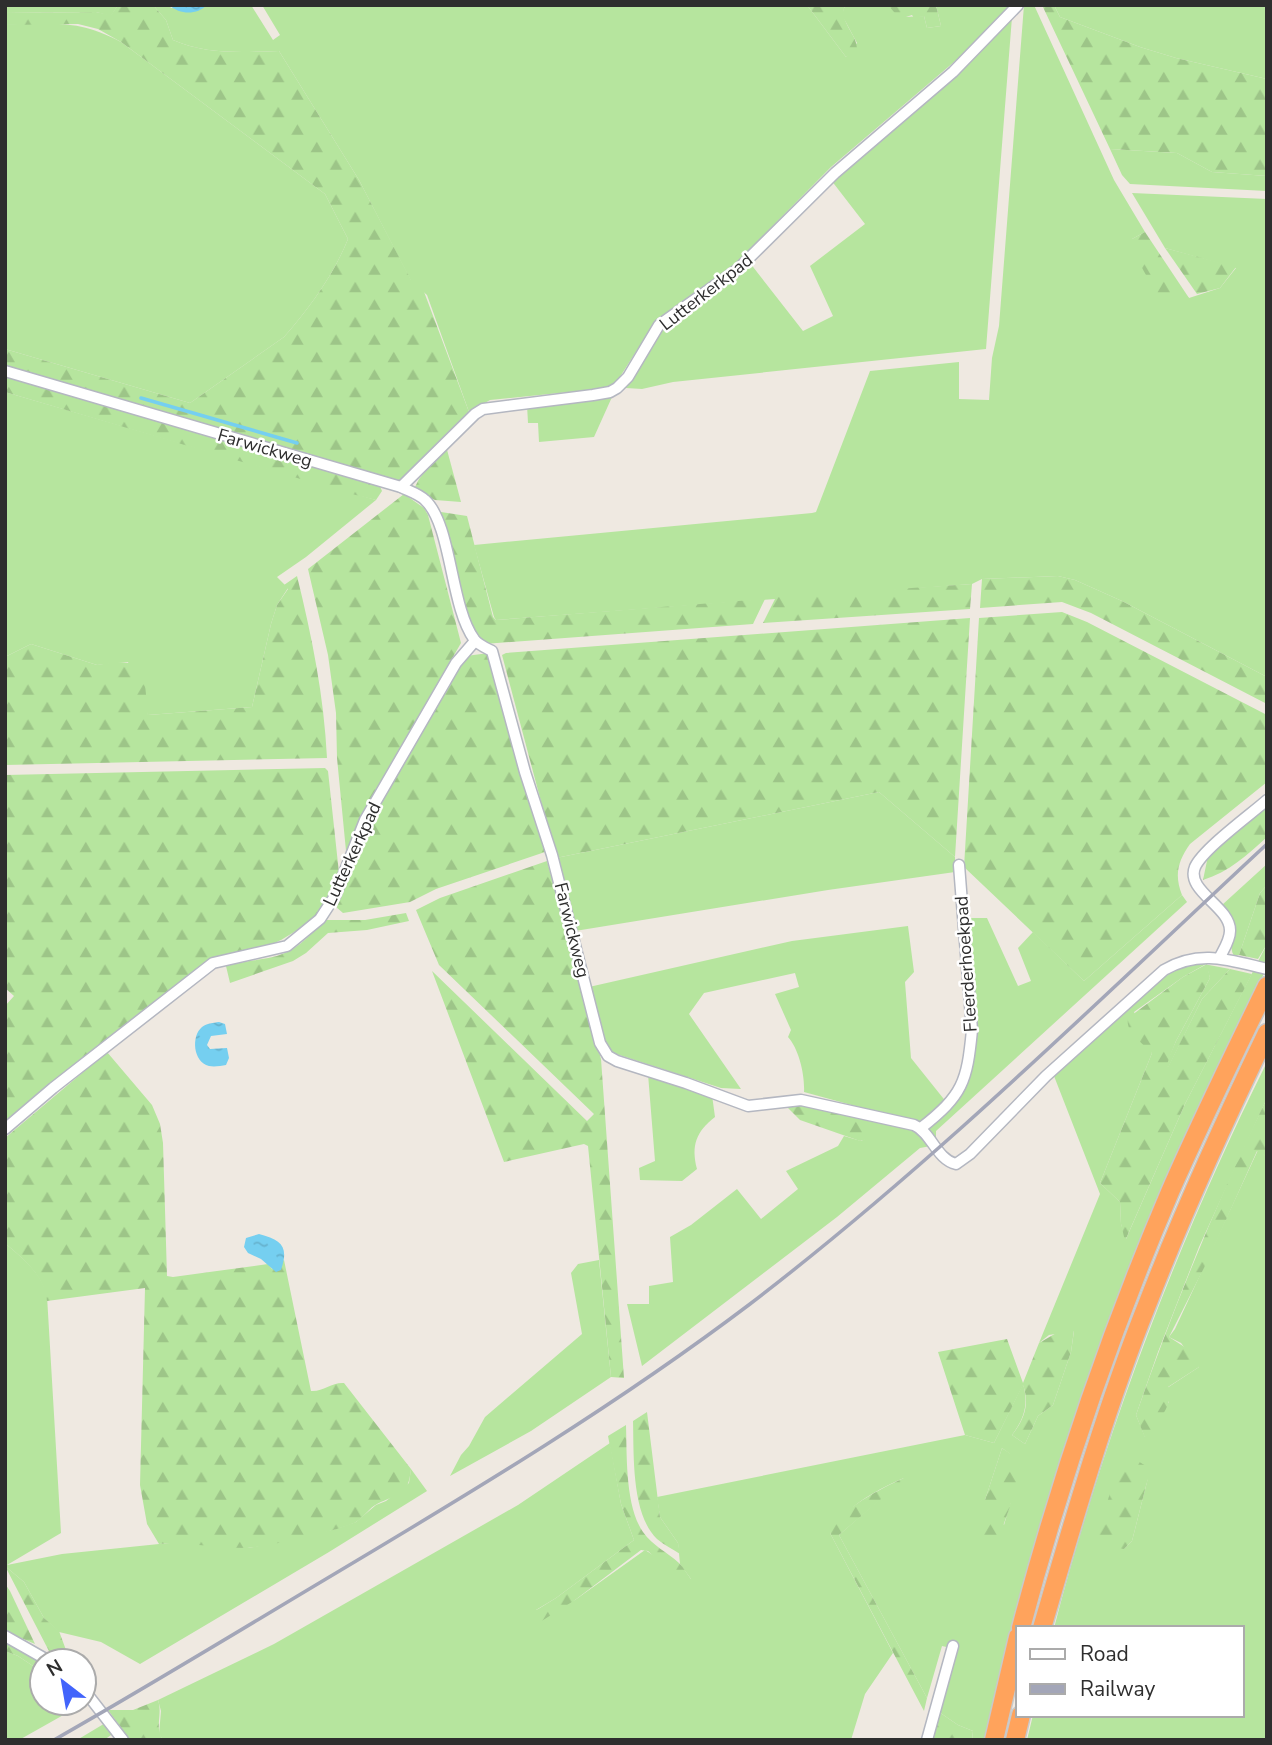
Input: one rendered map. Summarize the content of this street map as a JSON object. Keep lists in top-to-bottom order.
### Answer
{
  "streets": {
    "street": ["Lutterkerkpad", "Farwickweg", "Fleerderhoekpad"]
  },
  "crossings": [
    ["Lutterkerkpad", "Farwickweg"],
    ["Farwickweg", "Fleerderhoekpad"]
  ],
  "legend": ["Road", "Railway"],
  "north": "top left"
}
